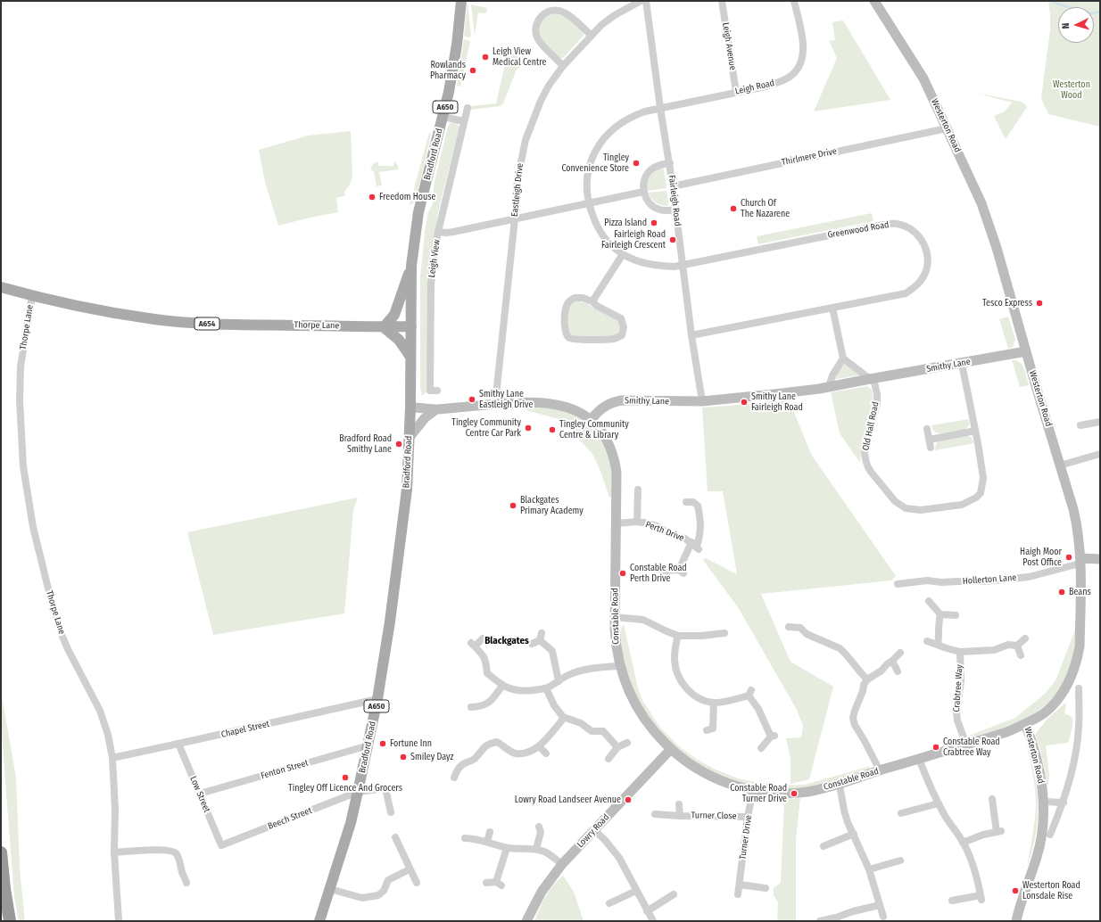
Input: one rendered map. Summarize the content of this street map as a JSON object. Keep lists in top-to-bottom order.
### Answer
{
  "streets": {
    "main road": [
      "A650",
      "Bradford Road",
      "A654",
      "Thorpe Lane"
    ],
    "street": [
      "Leigh Avenue",
      "Leigh Road",
      "Westerton Road",
      "Thirlmere Drive",
      "Eastleigh Drive",
      "Fairleigh Road",
      "Greenwood Road",
      "Leigh View",
      "Smithy Lane",
      "Old Hall Road",
      "Perth Drive",
      "Hollerton Lane",
      "Constable Road",
      "Crabtree Way",
      "Chapel Street",
      "Fenton Street",
      "Low Street",
      "Turner Close",
      "Beech Street",
      "Lowry Road",
      "Turner Drive"
    ]
  },
  "crossings": [
    ["Leigh Avenue", "Leigh Road"],
    ["Leigh Road", "Fairleigh Road"],
    ["Leigh Road", "Greenwood Road"],
    ["Westerton Road", "Thirlmere Drive"],
    ["Westerton Road", "Smithy Lane"],
    ["Westerton Road", "Hollerton Lane"],
    ["Westerton Road", "Constable Road"],
    ["Bradford Road", "Thorpe Lane"],
    ["Bradford Road", "Chapel Street"],
    ["Bradford Road", "Fenton Street"],
    ["Bradford Road", "Beech Street"],
    ["Thirlmere Drive", "Fairleigh Road"],
    ["Fairleigh Road", "Greenwood Road"],
    ["Fairleigh Road", "Smithy Lane"],
    ["Thorpe Lane", "Chapel Street"],
    ["Smithy Lane", "Old Hall Road"],
    ["Smithy Lane", "Constable Road"],
    ["Perth Drive", "Constable Road"],
    ["Constable Road", "Crabtree Way"],
    ["Constable Road", "Lowry Road"],
    ["Constable Road", "Turner Drive"],
    ["Chapel Street", "Low Street"],
    ["Fenton Street", "Low Street"],
    ["Low Street", "Beech Street"],
    ["Turner Close", "Turner Drive"]
  ],
  "districts": ["Blackgates"],
  "parks": ["Westerton Wood"],
  "places": [
    "Leigh View Medical Centre",
    "Rowlands Pharmacy",
    "Tingley Convenience Store",
    "Freedom House",
    "Church Of The Nazarene",
    "Pizza Island",
    "Fairleigh Road Fairleigh Crescent",
    "Tesco Express",
    "Smithy Lane Eastleigh Drive",
    "Smithy Lane Fairleigh Road",
    "Tingley Community Centre Car Park",
    "Tingley Community Centre & Library",
    "Bradford Road Smithy Lane",
    "Blackgates Primary Academy",
    "Haigh Moor Post Office",
    "Constable Road Perth Drive",
    "Beans",
    "Fortune Inn",
    "Constable Road Crabtree Way",
    "Smiley Dayz",
    "Tingley Off Licence And Grocers",
    "Constable Road Turner Drive",
    "Lowry Road Landseer Avenue",
    "Westerton Road Lonsdale Rise"
  ],
  "north": "left"
}
